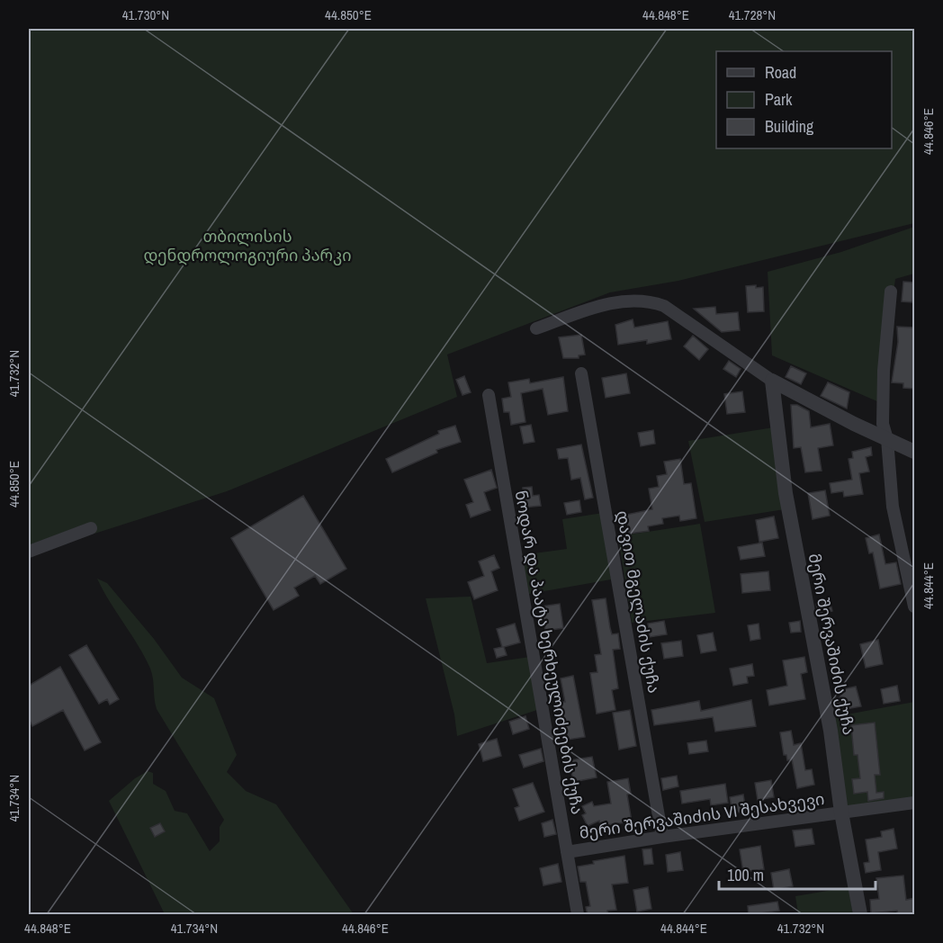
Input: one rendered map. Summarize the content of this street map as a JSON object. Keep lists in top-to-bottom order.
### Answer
{
  "streets": {
    "street": [
      "დავით მგელაძის ქუჩა",
      "მერი შერვაშიძის ქუჩა",
      "ნოდარ და პაატა ხერხეულიძეების ქუჩა",
      "მერი შერვაშიძის VI შესახვევი"
    ]
  },
  "crossings": [
    ["დავით მგელაძის ქუჩა", "მერი შერვაშიძის VI შესახვევი"],
    ["მერი შერვაშიძის ქუჩა", "მერი შერვაშიძის VI შესახვევი"],
    ["ნოდარ და პაატა ხერხეულიძეების ქუჩა", "მერი შერვაშიძის VI შესახვევი"]
  ],
  "parks": ["თბილისის დენდროლოგიური პარკი"],
  "legend": ["Road", "Park", "Building"],
  "scale_bar": "100 m",
  "coordinates": [
    "41.730°N",
    "44.850°E",
    "44.848°E",
    "41.728°N",
    "44.846°E",
    "41.732°N",
    "44.844°E",
    "41.734°N"
  ]
}
